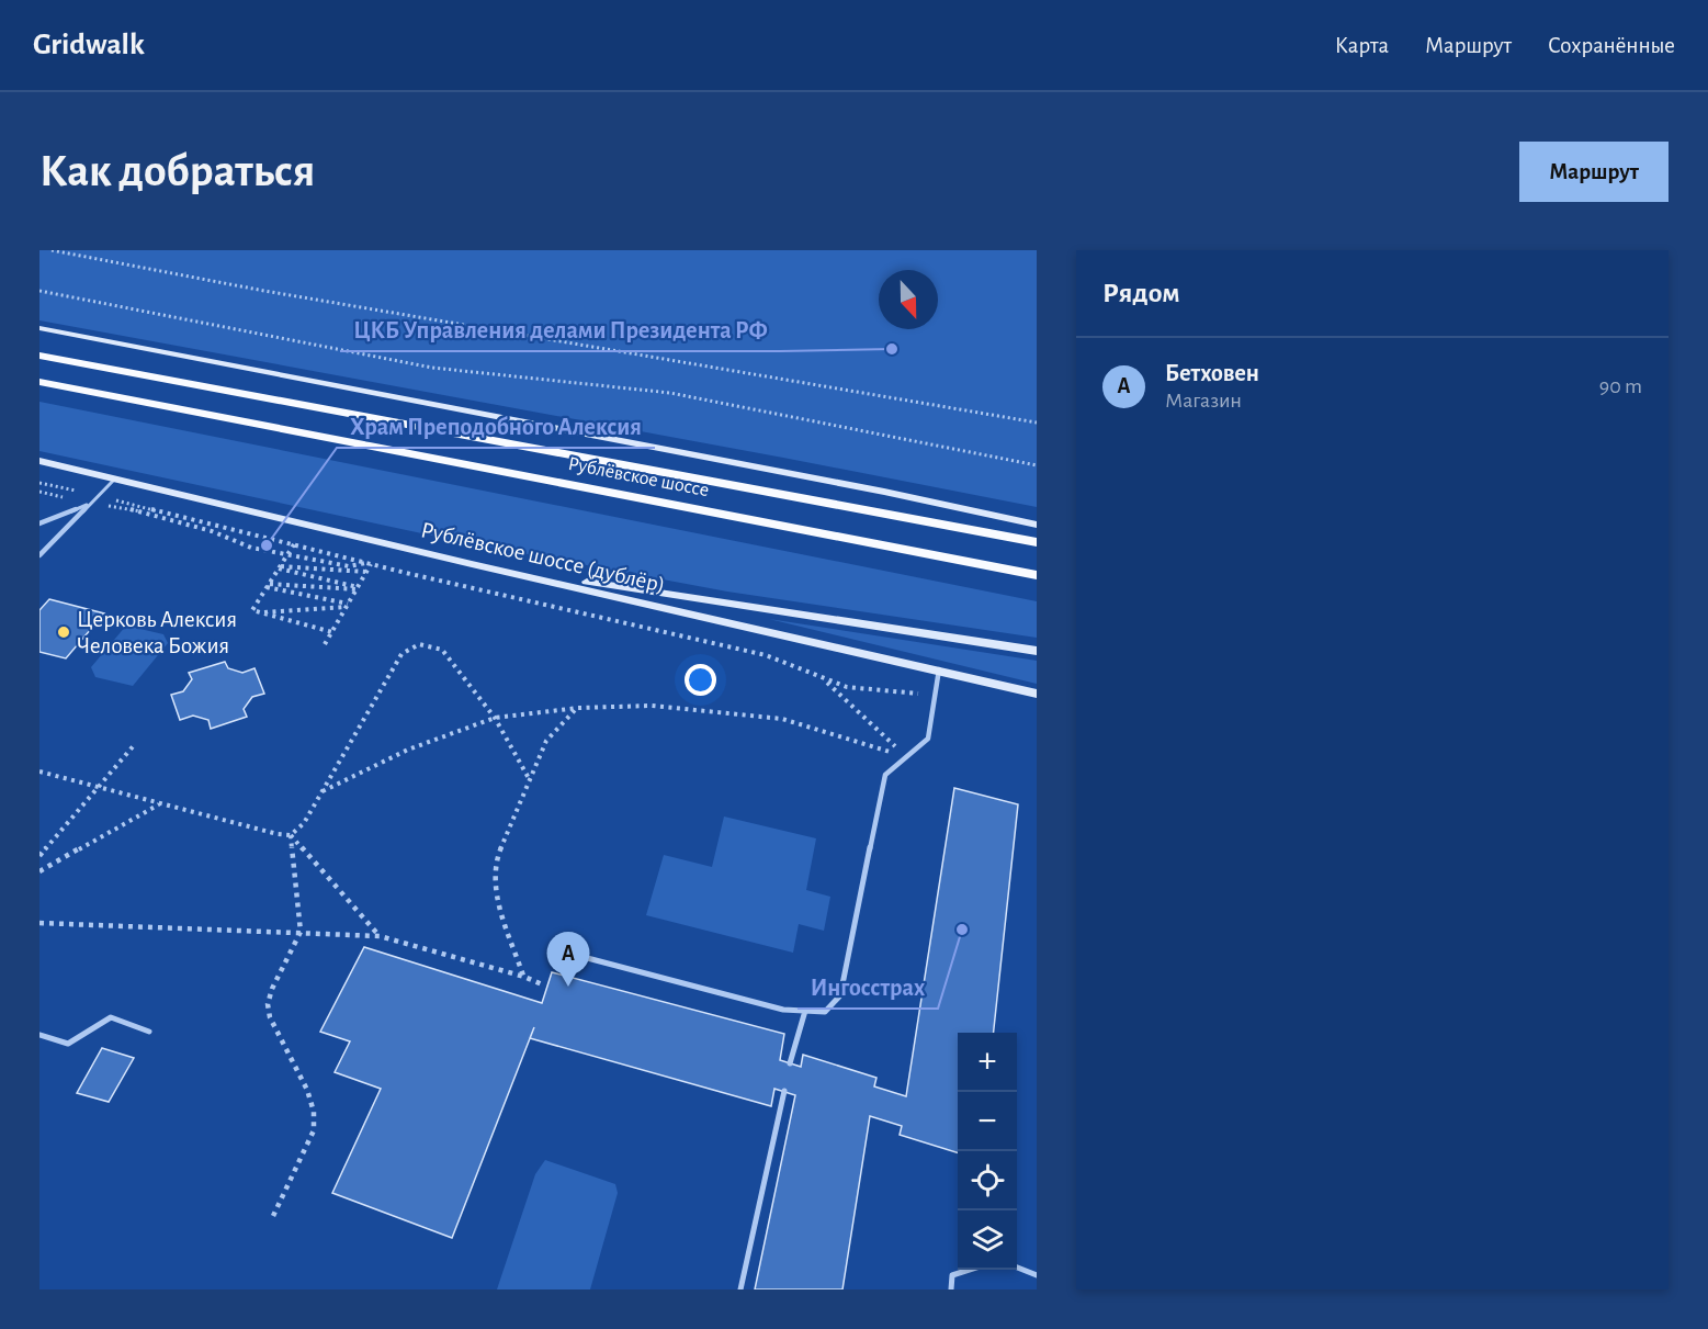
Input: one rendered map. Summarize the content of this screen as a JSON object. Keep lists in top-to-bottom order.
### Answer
{
  "streets": {
    "main road": ["Рублёвское шоссе", "Рублёвское шоссе (дублёр)"]
  },
  "places": [
    "ЦКБ Управления делами Президента РФ",
    "Храм Преподобного Алексия",
    "Церковь Алексия Человека Божия",
    "Ингосстрах"
  ],
  "north": "bottom",
  "page": {
    "header": "Gridwalk",
    "nav": ["Карта", "Маршрут", "Сохранённые"],
    "buttons": "Маршрут",
    "title": "Как добраться",
    "heading": "Рядом",
    "list": [
      {
        "mark": "A",
        "name": "Бетховен",
        "note": "Магазин",
        "value": "90 m"
      }
    ],
    "pins": "A",
    "map_buttons": ["+", "−"]
  }
}
